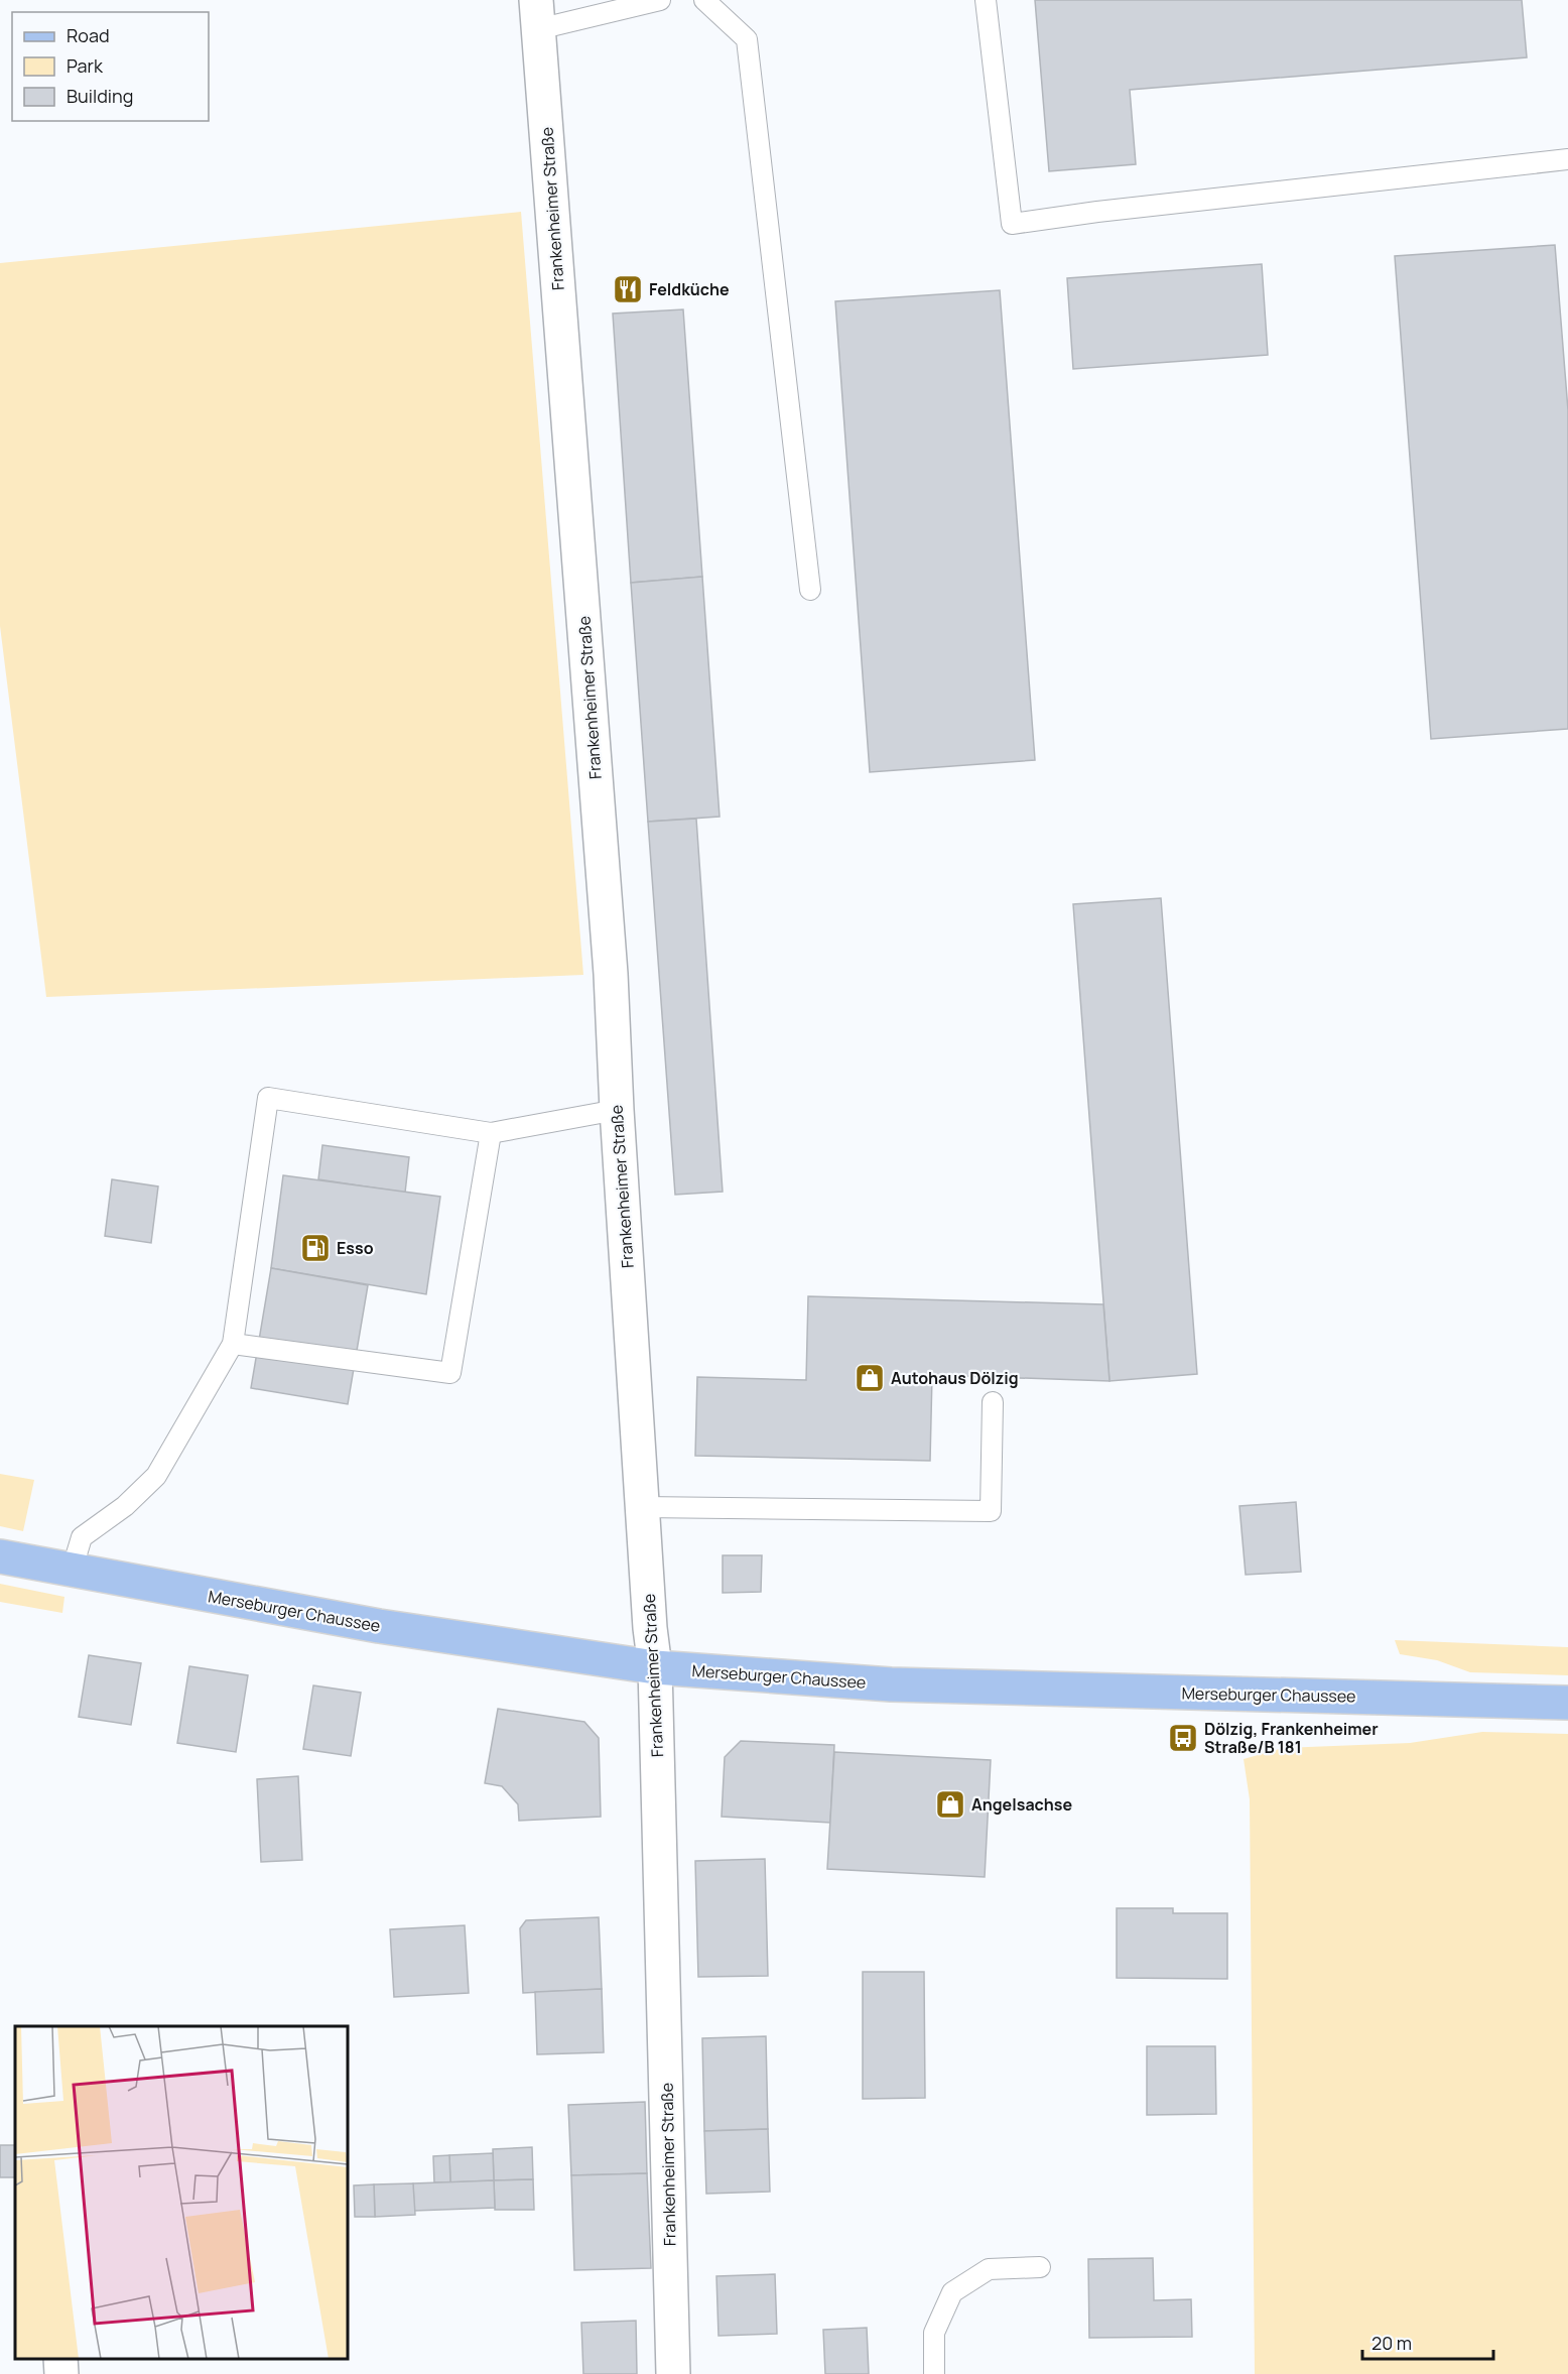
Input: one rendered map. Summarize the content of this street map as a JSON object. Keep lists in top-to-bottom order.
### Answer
{
  "streets": {
    "main road": ["Merseburger Chaussee"],
    "street": ["Frankenheimer Straße"]
  },
  "crossings": [
    ["Frankenheimer Straße", "Merseburger Chaussee"]
  ],
  "places": {
    "restaurant": ["Feldküche"],
    "fuel station": ["Esso"],
    "shop": ["Autohaus Dölzig", "Angelsachse"],
    "bus stop": ["Dölzig, Frankenheimer Straße/B 181"]
  },
  "legend": ["Road", "Park", "Building"],
  "scale_bar": "20 m"
}
